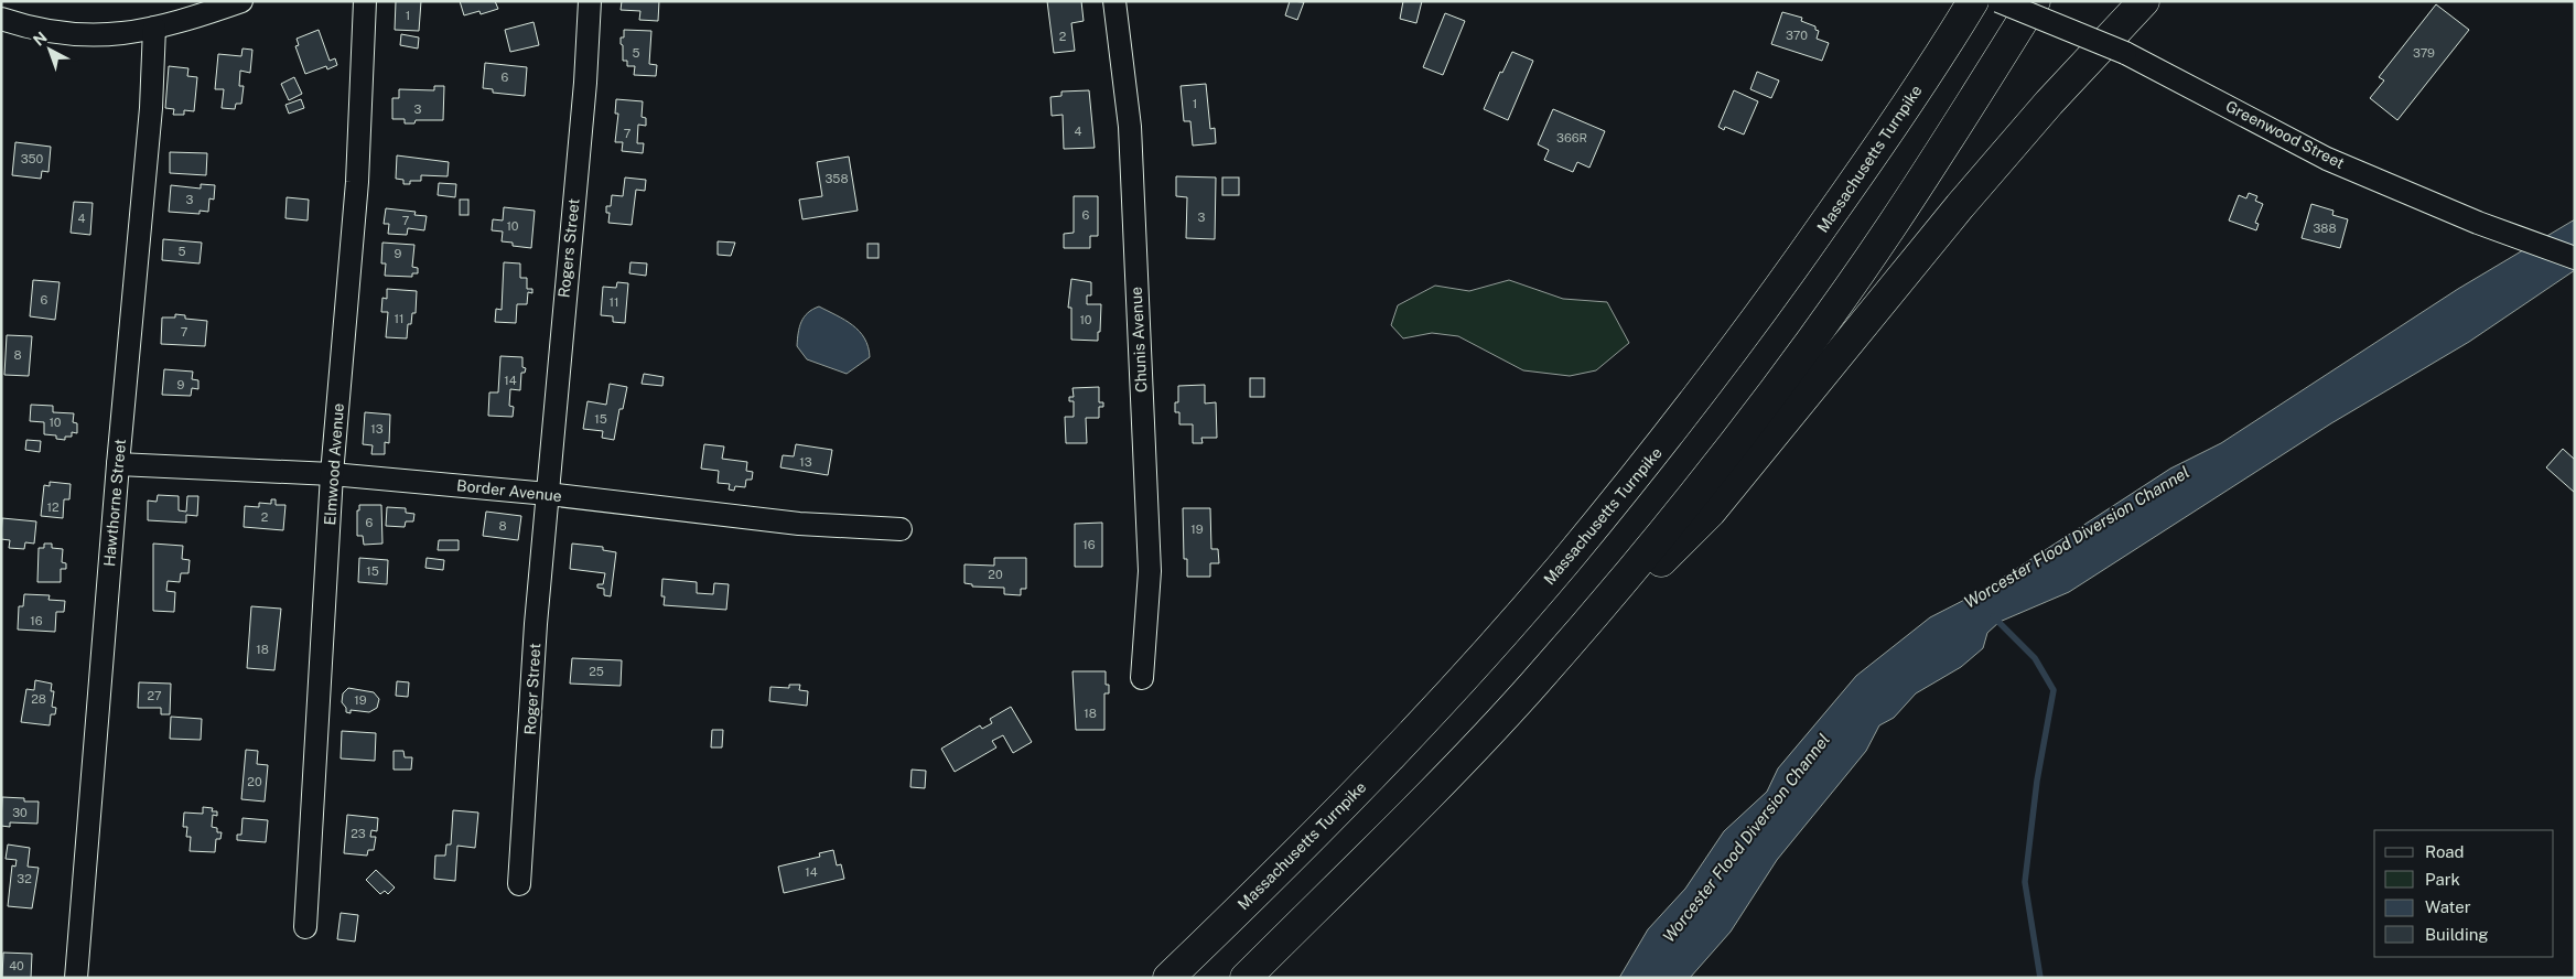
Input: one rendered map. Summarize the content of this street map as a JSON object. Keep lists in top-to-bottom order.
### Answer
{
  "streets": {
    "highway": ["Massachusetts Turnpike"],
    "street": [
      "Greenwood Street",
      "Rogers Street",
      "Chunis Avenue",
      "Elmwood Avenue",
      "Border Avenue",
      "Hawthorne Street",
      "Roger Street"
    ]
  },
  "crossings": [
    ["Rogers Street", "Border Avenue"],
    ["Rogers Street", "Roger Street"],
    ["Elmwood Avenue", "Border Avenue"],
    ["Border Avenue", "Hawthorne Street"],
    ["Border Avenue", "Roger Street"]
  ],
  "water": ["Worcester Flood Diversion Channel"],
  "house_numbers": [
    "1",
    "370",
    "2",
    "5",
    "379",
    "6",
    "1",
    "3",
    "4",
    "7",
    "366R",
    "350",
    "358",
    "3",
    "6",
    "3",
    "4",
    "7",
    "10",
    "388",
    "5",
    "9",
    "6",
    "11",
    "11",
    "10",
    "7",
    "8",
    "14",
    "9",
    "15",
    "10",
    "13",
    "13",
    "12",
    "2",
    "6",
    "8",
    "19",
    "16",
    "15",
    "20",
    "16",
    "18",
    "25",
    "27",
    "28",
    "19",
    "18",
    "20",
    "30",
    "23",
    "14",
    "32",
    "40"
  ],
  "legend": [
    "Road",
    "Park",
    "Water",
    "Building"
  ],
  "north": "top left"
}
